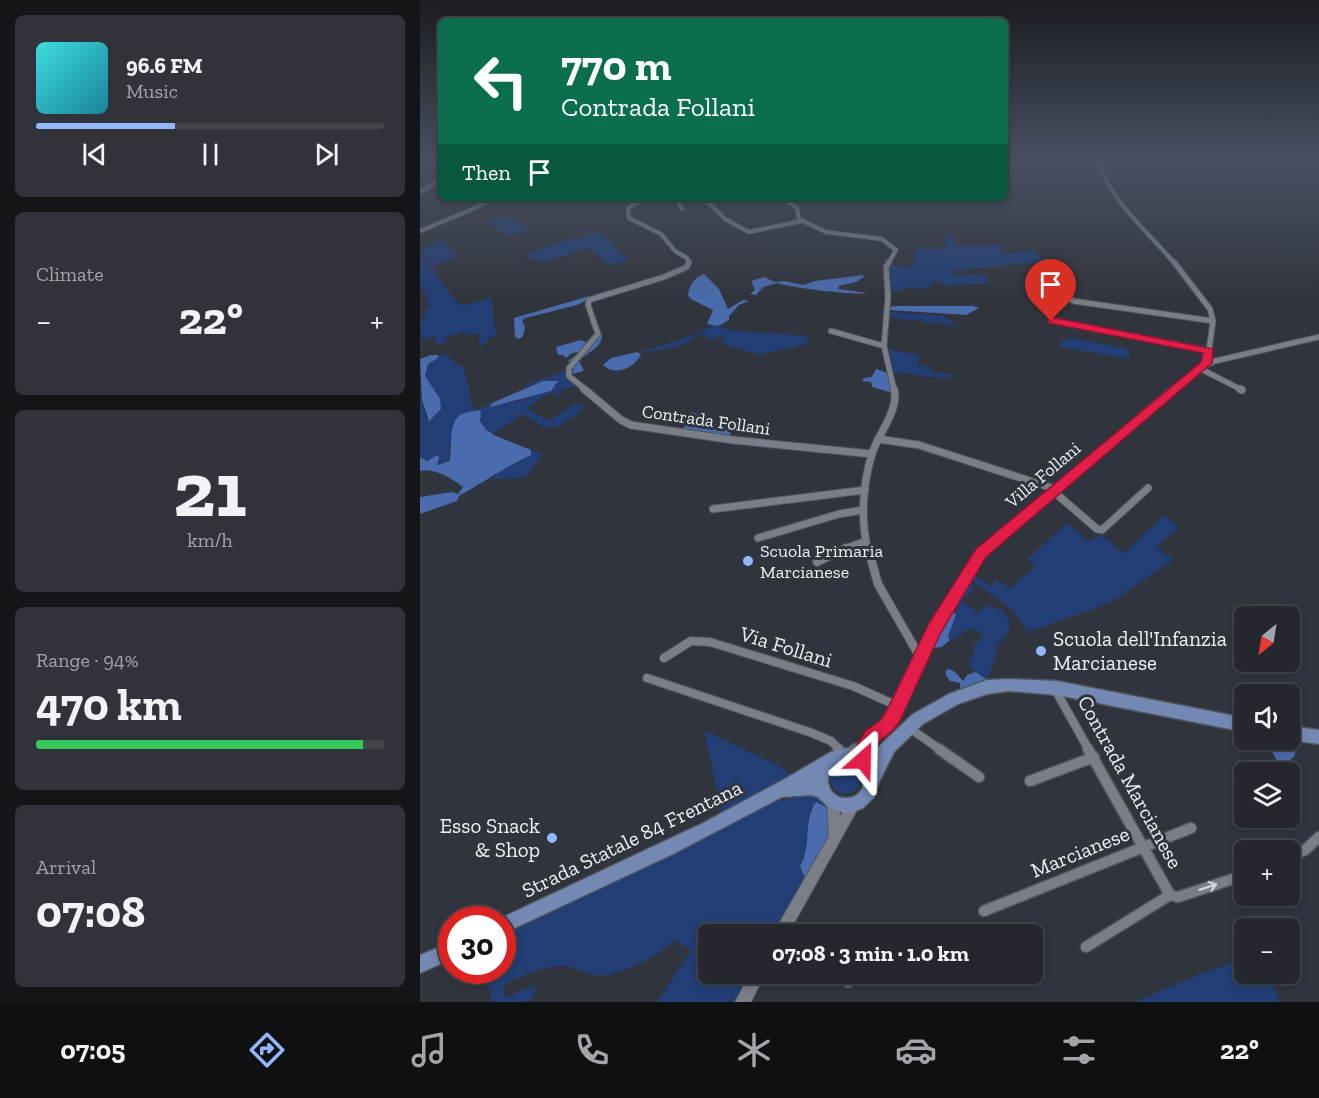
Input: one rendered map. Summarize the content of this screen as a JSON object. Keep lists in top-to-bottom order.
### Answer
{
  "streets": {
    "main road": ["Strada Statale 84 Frentana"],
    "street": [
      "Contrada Follani",
      "Villa Follani",
      "Via Follani",
      "Contrada Marcianese",
      "Marcianese"
    ]
  },
  "crossings": [
    ["Villa Follani", "Via Follani"],
    ["Villa Follani", "Strada Statale 84 Frentana"],
    ["Contrada Marcianese", "Marcianese"]
  ],
  "places": ["Scuola Primaria Marcianese", "Scuola dell'Infanzia Marcianese", "Esso Snack & Shop"],
  "north": "bottom left",
  "page": {
    "turn": ["770 m", "Contrada Follani"],
    "song": ["96.6 FM", "Music"],
    "then": "Then",
    "tile": [
      "Climate",
      ["21", "km/h"],
      ["Range · 94%", "470 km"],
      ["Arrival", "07:08"]
    ],
    "heat": ["−", "22°", "+"],
    "map_buttons": ["+", "−"],
    "limit": "30",
    "trip": "07:08 · 3 min · 1.0 km",
    "tabs": ["07:05", "22°"]
  }
}
